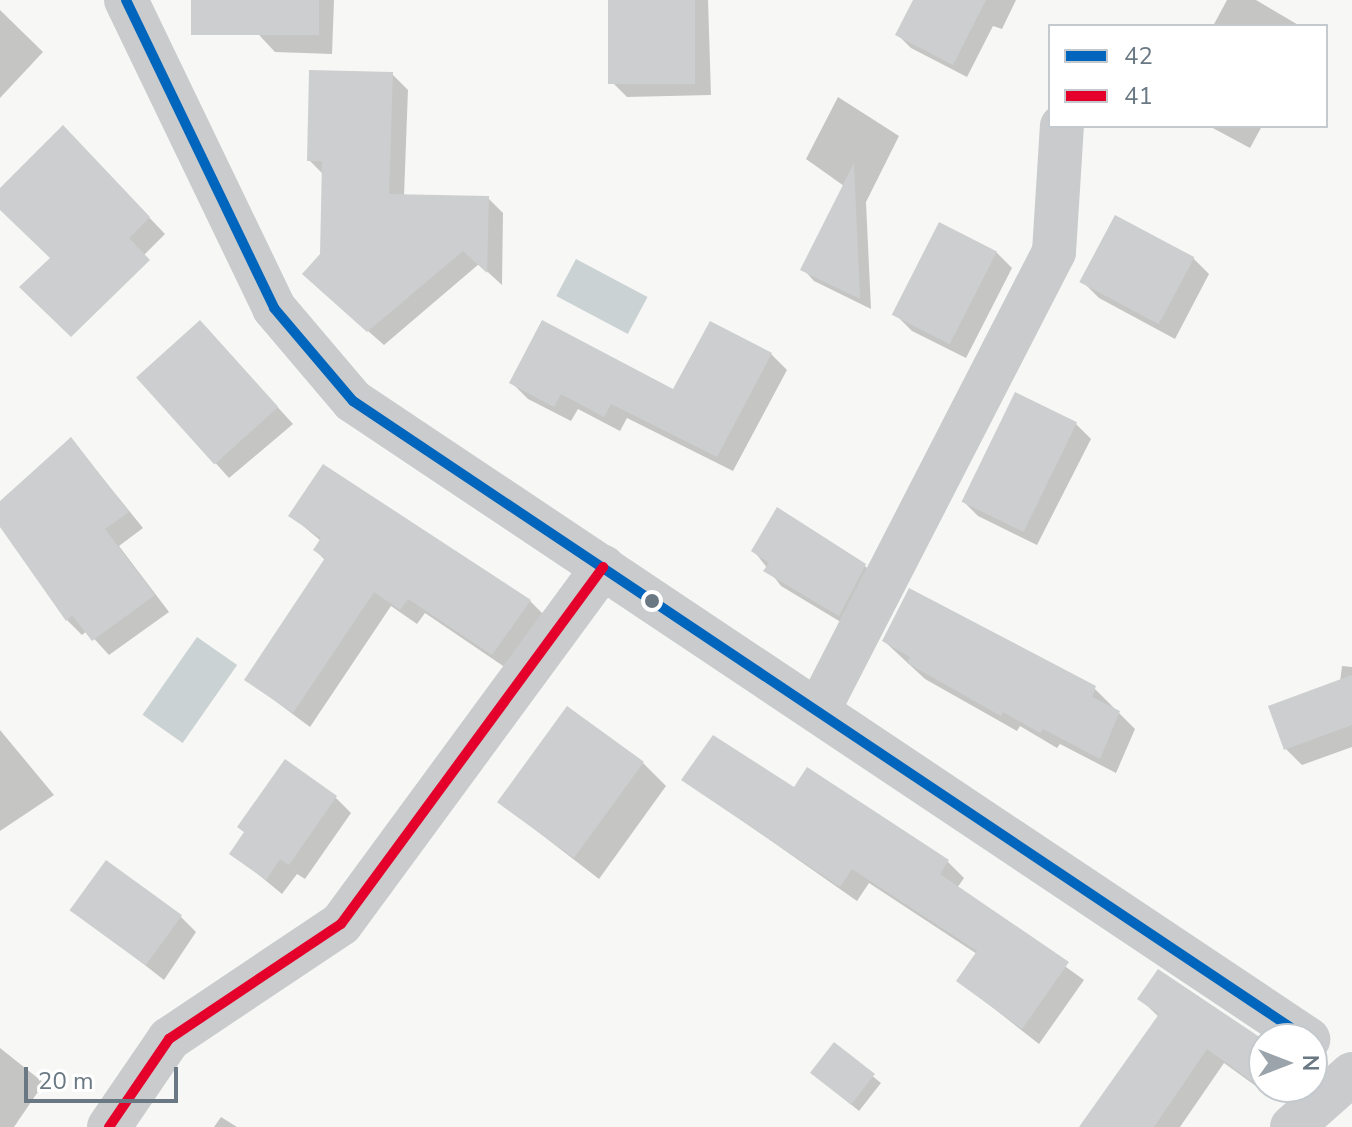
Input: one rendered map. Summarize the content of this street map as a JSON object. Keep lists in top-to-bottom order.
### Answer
{
  "lines": ["transit line 42", "transit line 41"],
  "legend": ["42", "41"],
  "scale_bar": "20 m",
  "north": "right"
}
